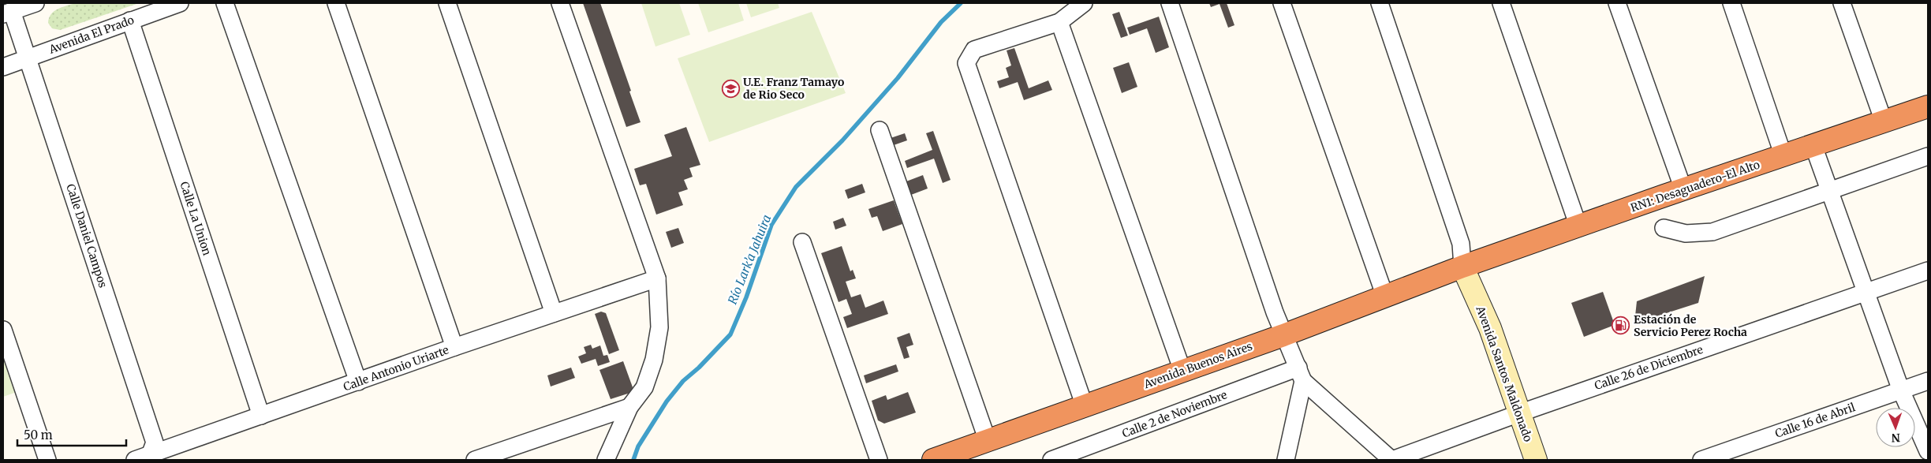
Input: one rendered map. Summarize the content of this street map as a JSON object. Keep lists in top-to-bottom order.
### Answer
{
  "streets": {
    "highway": ["RN1: Desaguadero-El Alto", "Avenida Buenos Aires"],
    "street": [
      "Avenida El Prado",
      "Calle La Union",
      "Calle Daniel Campos",
      "Calle 26 de Diciembre",
      "Calle Antonio Uriarte",
      "Avenida Santos Maldonado",
      "Calle 2 de Noviembre",
      "Calle 16 de Abril"
    ]
  },
  "crossings": [
    ["Avenida El Prado", "Calle La Union"],
    ["Avenida El Prado", "Calle Daniel Campos"],
    ["RN1: Desaguadero-El Alto", "Avenida Buenos Aires"],
    ["RN1: Desaguadero-El Alto", "Avenida Santos Maldonado"],
    ["Calle La Union", "Calle Antonio Uriarte"],
    ["Calle Daniel Campos", "Calle Antonio Uriarte"],
    ["Avenida Buenos Aires", "Avenida Santos Maldonado"],
    ["Calle 26 de Diciembre", "Avenida Santos Maldonado"]
  ],
  "water": ["Río Lark’a Jahuira"],
  "places": {
    "school or university": ["U.E. Franz Tamayo de Rio Seco"],
    "fuel station": ["Estación de Servicio Perez Rocha"]
  },
  "scale_bar": "50 m",
  "north": "bottom"
}
